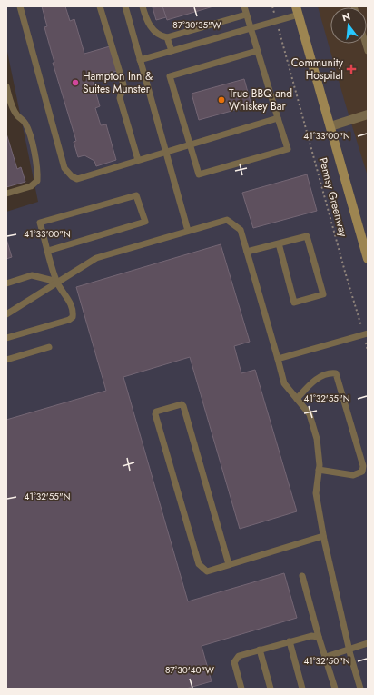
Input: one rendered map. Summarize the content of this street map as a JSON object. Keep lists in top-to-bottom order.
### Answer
{
  "streets": {
    "path": ["Pennsy Greenway"]
  },
  "places": {
    "health": ["Community Hospital"],
    "other": ["Hampton Inn & Suites Munster", "True BBQ and Whiskey Bar"]
  },
  "north": "top",
  "coordinates": [
    "87°30'35\"W",
    "41°33'00\"N",
    "41°32'55\"N",
    "41°32'50\"N",
    "87°30'40\"W"
  ]
}
